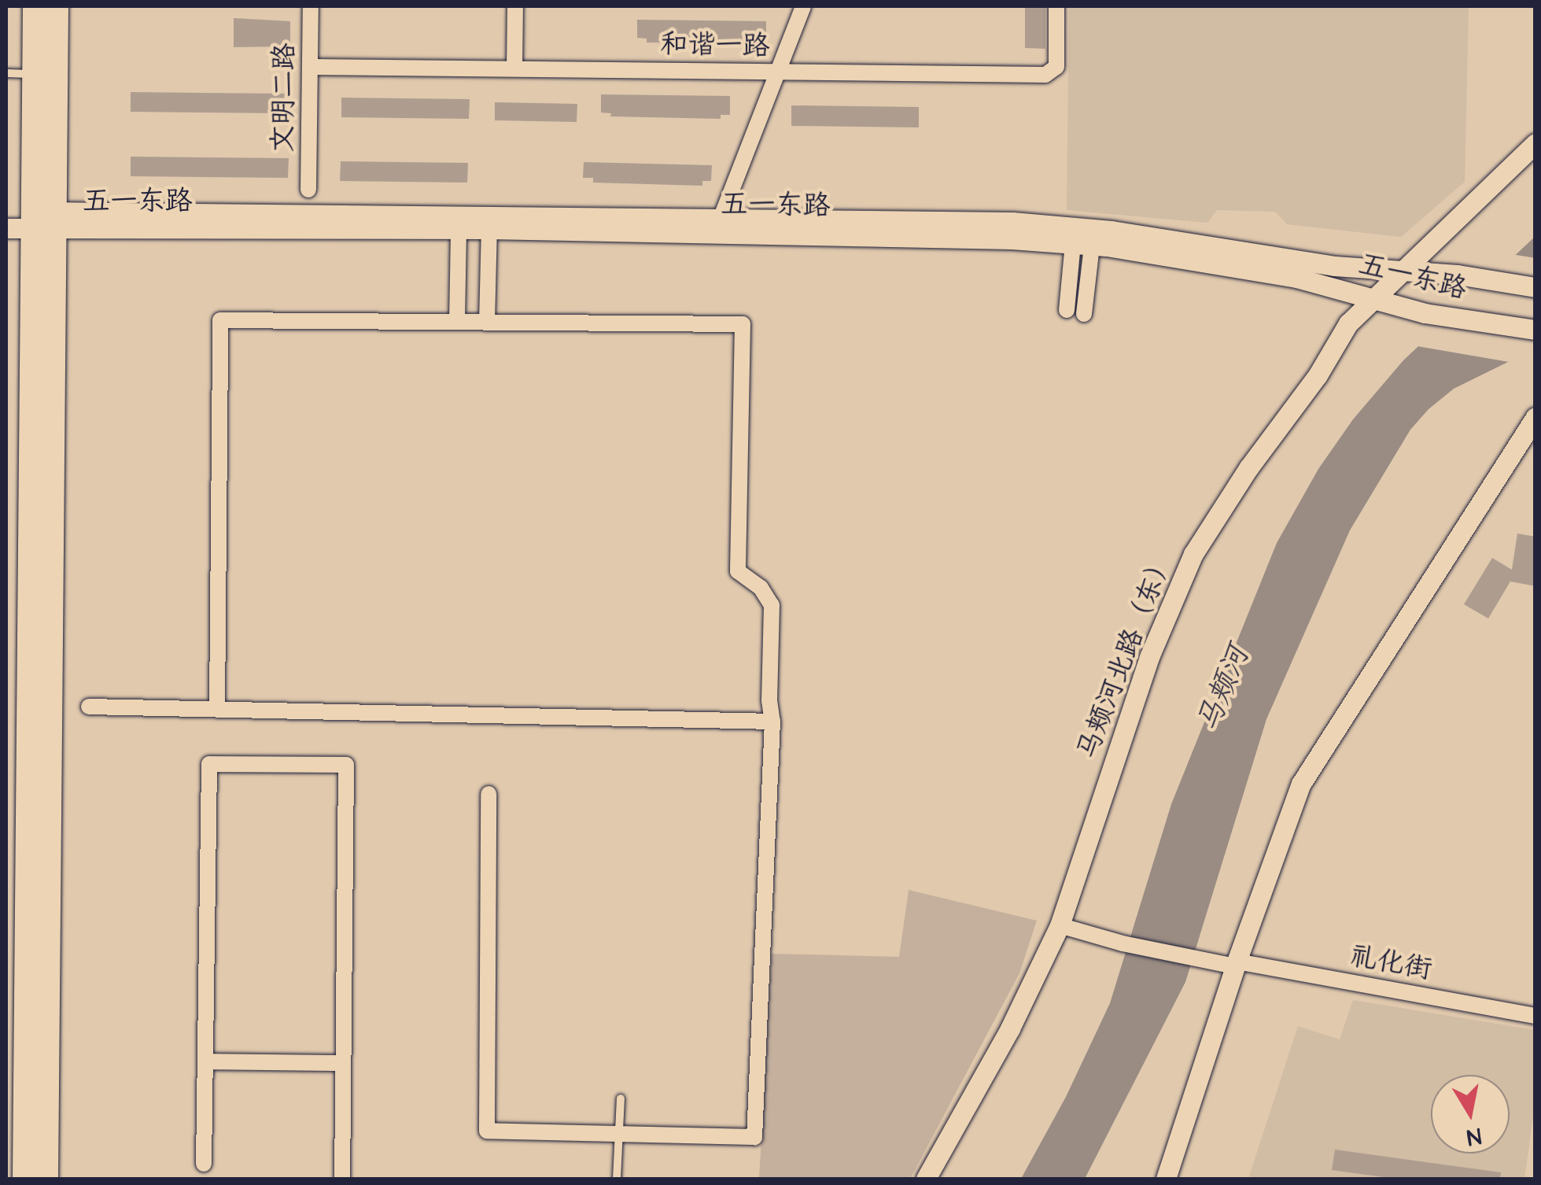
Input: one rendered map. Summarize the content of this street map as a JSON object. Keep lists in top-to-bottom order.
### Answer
{
  "streets": {
    "street": [
      "和谐一路",
      "文明二路",
      "五一东路",
      "马颊河北路（东）",
      "礼化街"
    ]
  },
  "crossings": [
    ["和谐一路", "文明二路"],
    ["五一东路", "马颊河北路（东）"],
    ["马颊河北路（东）", "礼化街"]
  ],
  "water": ["马颊河"],
  "north": "bottom"
}
